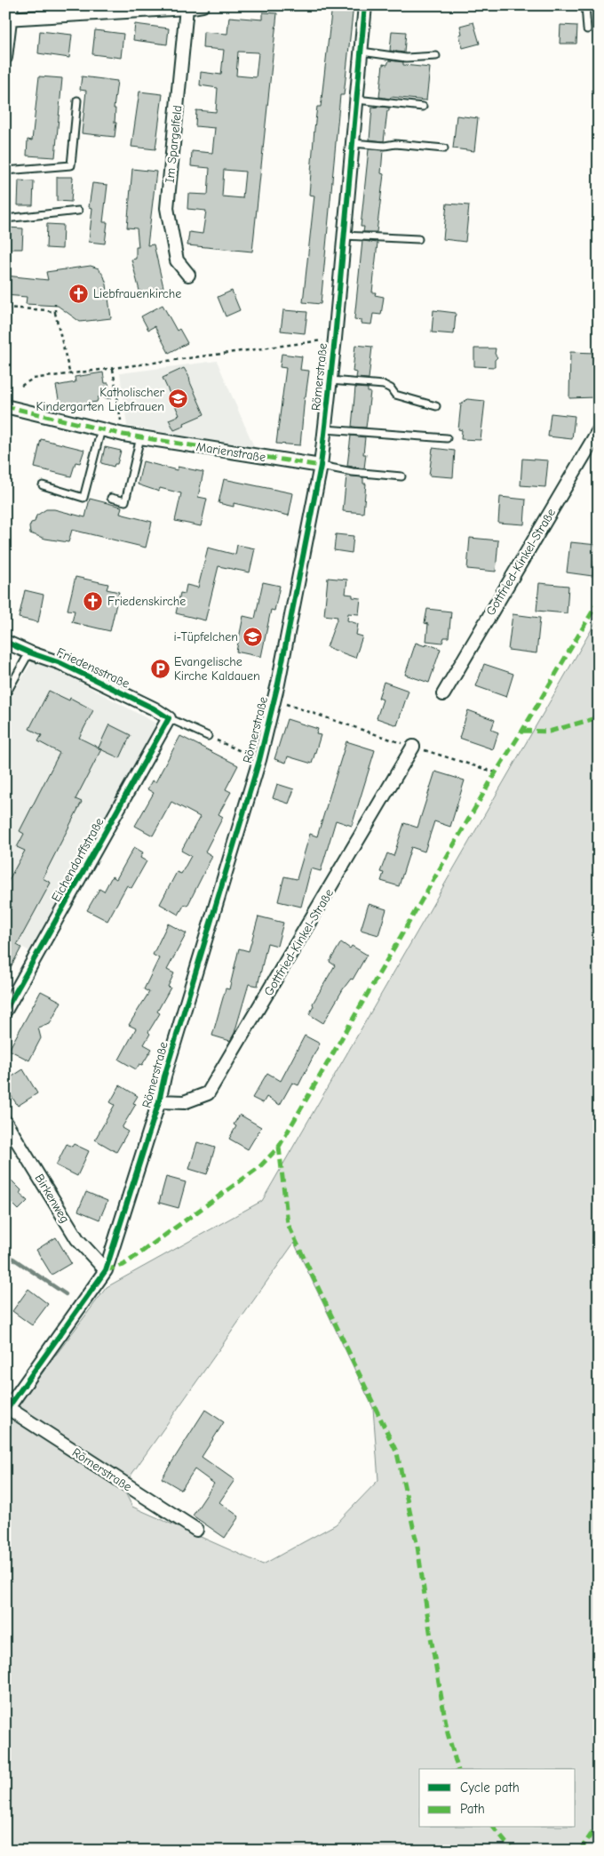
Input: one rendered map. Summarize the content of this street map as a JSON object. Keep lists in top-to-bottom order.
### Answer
{
  "streets": {
    "street": [
      "Im Spargelfeld",
      "Römerstraße",
      "Marienstraße",
      "Gottfried-Kinkel-Straße",
      "Friedensstraße",
      "Eichendorffstraße",
      "Birkenweg"
    ]
  },
  "crossings": [
    ["Römerstraße", "Marienstraße"],
    ["Römerstraße", "Gottfried-Kinkel-Straße"],
    ["Römerstraße", "Birkenweg"],
    ["Friedensstraße", "Eichendorffstraße"]
  ],
  "places": {
    "church": ["Liebfrauenkirche", "Friedenskirche"],
    "school or university": ["Katholischer Kindergarten Liebfrauen", "i-Tüpfelchen"],
    "parking": ["Evangelische Kirche Kaldauen"]
  },
  "legend": ["Cycle path", "Path"]
}
